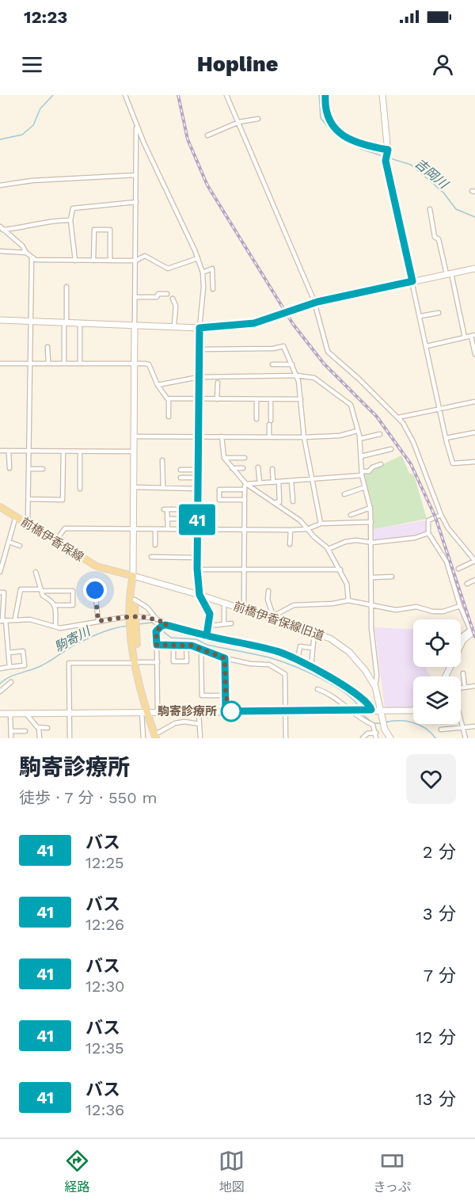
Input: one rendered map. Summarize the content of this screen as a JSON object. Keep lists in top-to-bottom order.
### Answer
{
  "streets": {
    "main road": ["前橋伊香保線"],
    "street": ["前橋伊香保線旧道"]
  },
  "crossings": [
    ["前橋伊香保線", "前橋伊香保線旧道"]
  ],
  "water": ["吉岡川", "駒寄川"],
  "places": ["駒寄診療所"],
  "lines": ["bus line 41"],
  "page": {
    "status": "12:23",
    "header": "Hopline",
    "on_map": "41",
    "heading": ["駒寄診療所", "徒歩 · 7 分 · 550 m"],
    "list": [
      {
        "mark": "41",
        "name": "バス",
        "note": "12:25",
        "value": "2 分"
      },
      {
        "mark": "41",
        "name": "バス",
        "note": "12:26",
        "value": "3 分"
      },
      {
        "mark": "41",
        "name": "バス",
        "note": "12:30",
        "value": "7 分"
      },
      {
        "mark": "41",
        "name": "バス",
        "note": "12:35",
        "value": "12 分"
      },
      {
        "mark": "41",
        "name": "バス",
        "note": "12:36",
        "value": "13 分"
      }
    ],
    "tabs": ["経路", "地図", "きっぷ"]
  }
}
